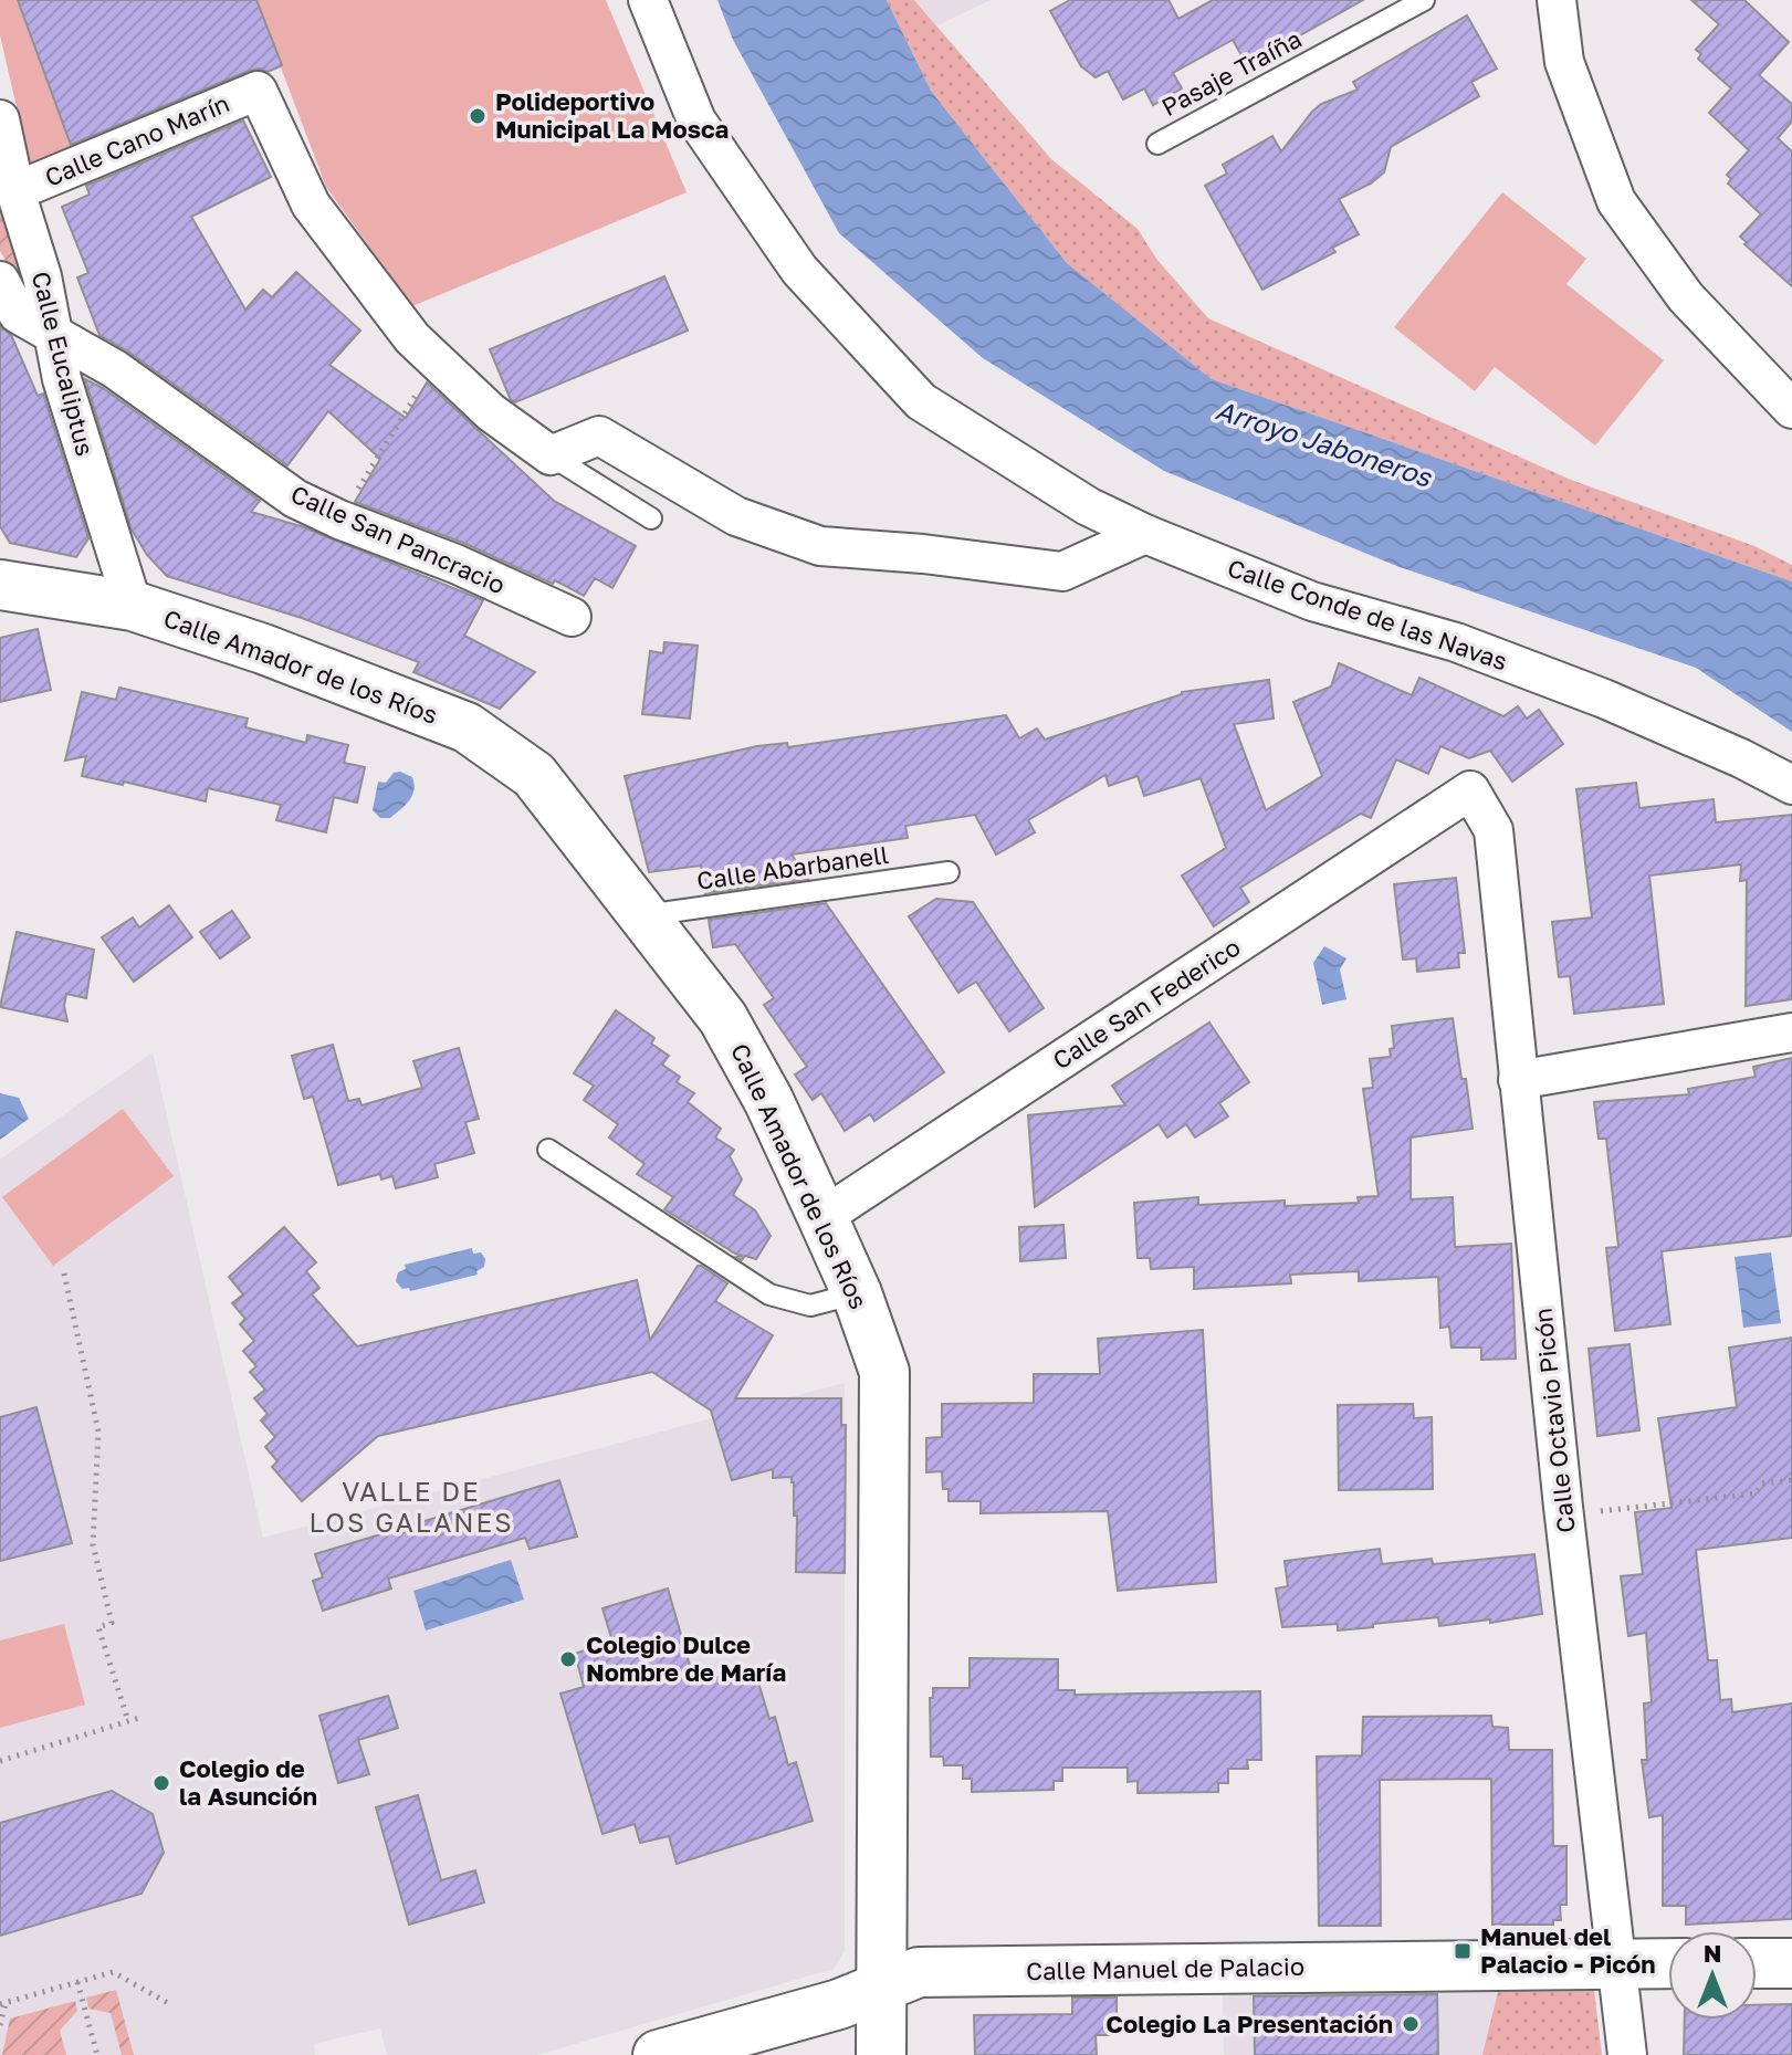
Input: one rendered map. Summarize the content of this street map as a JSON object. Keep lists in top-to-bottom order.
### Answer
{
  "streets": {
    "street": [
      "Calle Cano Marín",
      "Calle Eucaliptus",
      "Calle San Pancracio",
      "Calle Conde de las Navas",
      "Calle Amador de los Ríos",
      "Calle San Federico",
      "Calle Octavio Picón",
      "Calle Manuel de Palacio"
    ],
    "lane": ["Pasaje Traíña", "Calle Abarbanell"]
  },
  "crossings": [
    ["Calle Cano Marín", "Calle Eucaliptus"],
    ["Calle Eucaliptus", "Calle San Pancracio"],
    ["Calle Eucaliptus", "Calle Amador de los Ríos"],
    ["Calle Amador de los Ríos", "Calle Abarbanell"],
    ["Calle Amador de los Ríos", "Calle San Federico"],
    ["Calle Amador de los Ríos", "Calle Manuel de Palacio"],
    ["Calle San Federico", "Calle Octavio Picón"],
    ["Calle Octavio Picón", "Calle Manuel de Palacio"]
  ],
  "districts": ["VALLE DE LOS GALANES"],
  "water": ["Arroyo Jaboneros"],
  "places": {
    "other": [
      "Polideportivo Municipal La Mosca",
      "Colegio Dulce Nombre de María",
      "Colegio de la Asunción",
      "Colegio La Presentación"
    ],
    "transit": ["Manuel del Palacio - Picón"]
  },
  "north": "top"
}
